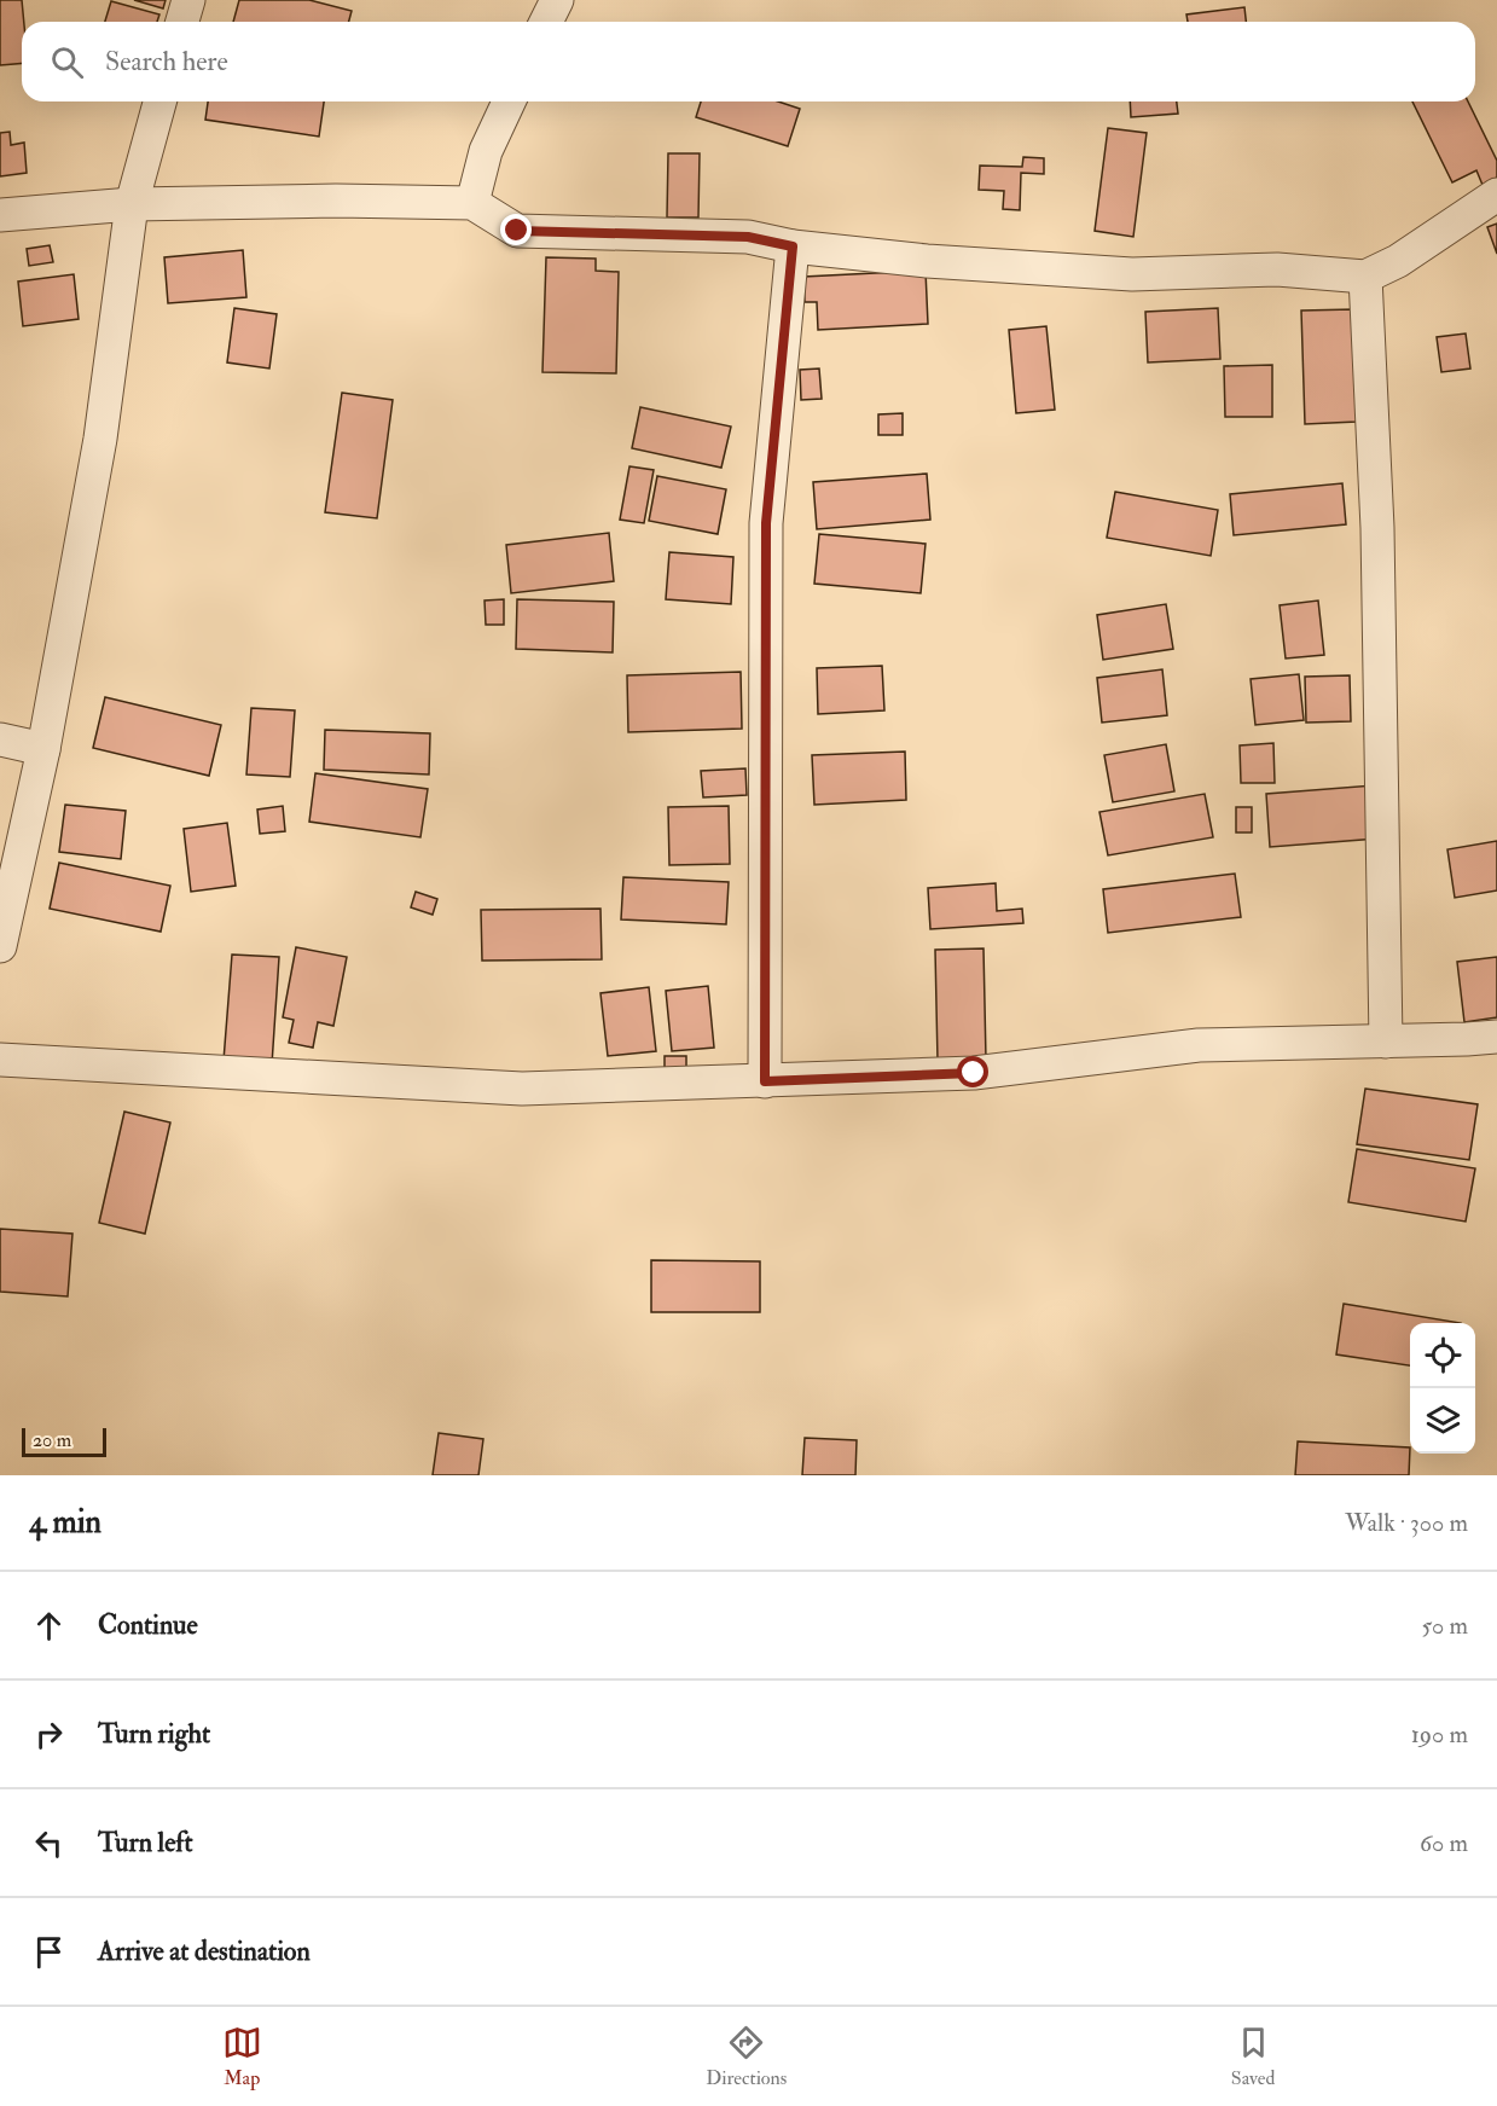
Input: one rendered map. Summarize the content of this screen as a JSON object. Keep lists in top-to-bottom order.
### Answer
{
  "scale_bar": "20 m",
  "page": {
    "search": "Search here",
    "scale": "20 m",
    "heading": ["4 min", "Walk · 300 m"],
    "list": [
      ["Continue", "50 m"],
      ["Turn right", "190 m"],
      ["Turn left", "60 m"],
      "Arrive at destination"
    ],
    "nav": ["Map", "Directions", "Saved"]
  }
}
